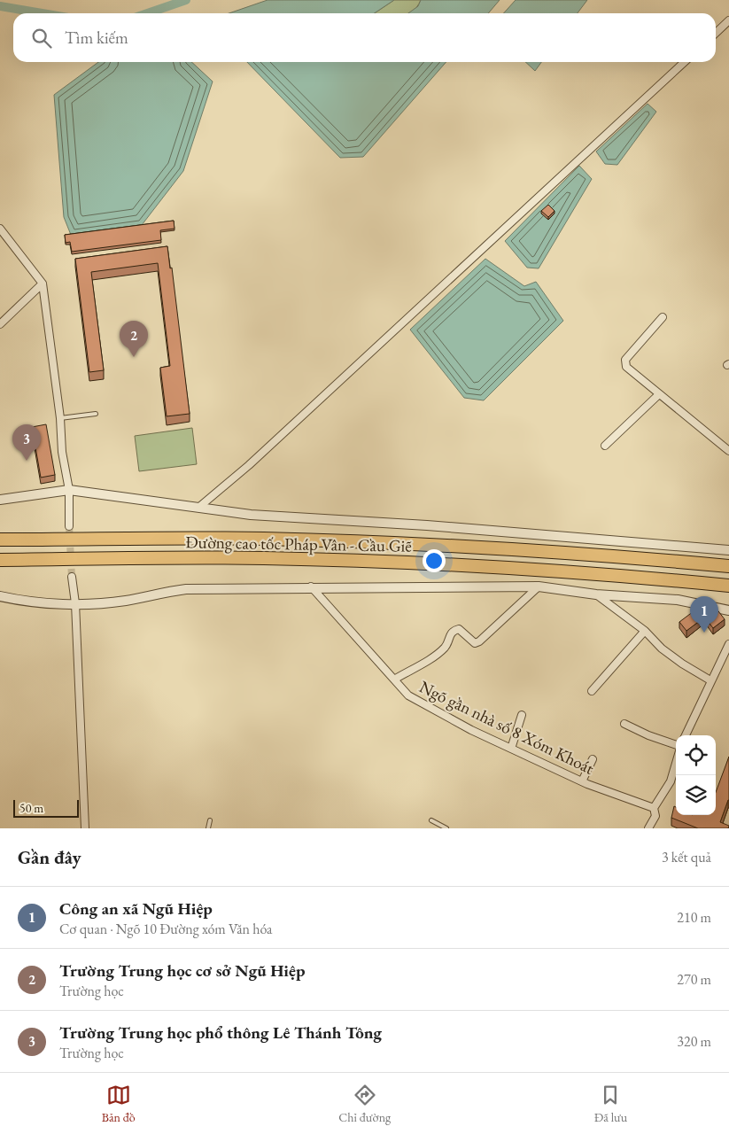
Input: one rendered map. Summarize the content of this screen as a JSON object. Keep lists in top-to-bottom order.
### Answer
{
  "streets": {
    "highway": ["Đường cao tốc Pháp Vân - Cầu Giẽ"],
    "street": ["Ngõ gần nhà số 8 Xóm Khoát"]
  },
  "scale_bar": "50 m",
  "page": {
    "search": "Tìm kiếm",
    "pins": ["2", "3", "1"],
    "scale": "50 m",
    "heading": ["Gần đây", "3 kết quả"],
    "list": [
      {
        "mark": "1",
        "name": "Công an xã Ngũ Hiệp",
        "note": "Cơ quan · Ngõ 10 Đường xóm Văn hóa",
        "value": "210 m"
      },
      {
        "mark": "2",
        "name": "Trường Trung học cơ sở Ngũ Hiệp",
        "note": "Trường học",
        "value": "270 m"
      },
      {
        "mark": "3",
        "name": "Trường Trung học phổ thông Lê Thánh Tông",
        "note": "Trường học",
        "value": "320 m"
      }
    ],
    "nav": ["Bản đồ", "Chỉ đường", "Đã lưu"]
  }
}
